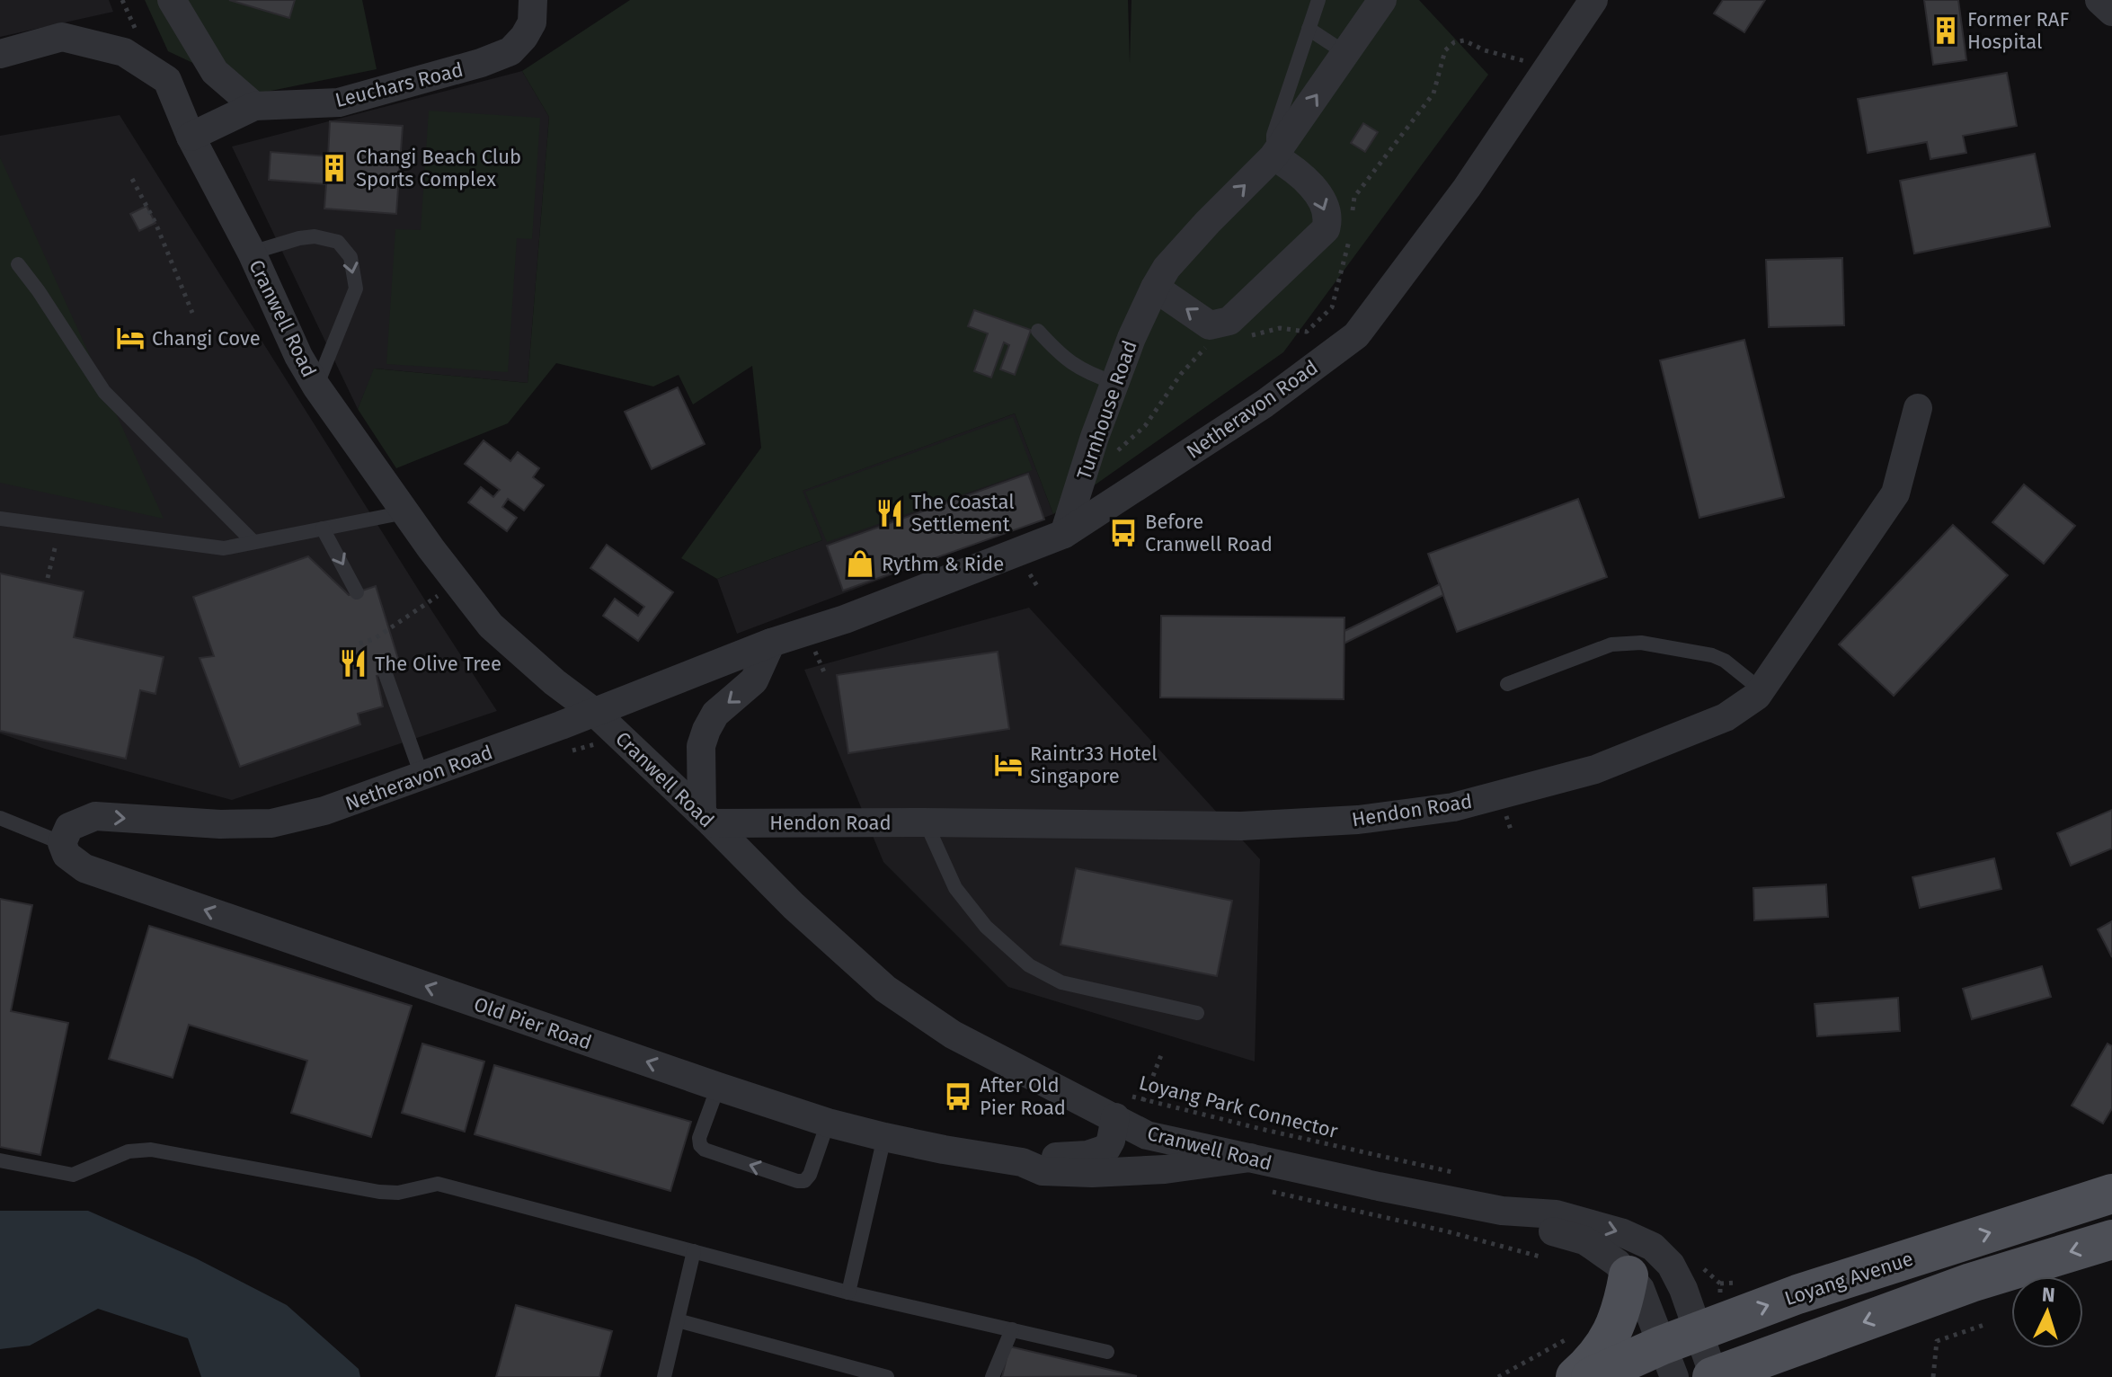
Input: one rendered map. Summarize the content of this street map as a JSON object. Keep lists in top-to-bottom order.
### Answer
{
  "streets": {
    "main road": ["Loyang Avenue"],
    "street": [
      "Leuchars Road",
      "Cranwell Road",
      "Netheravon Road",
      "Turnhouse Road",
      "Hendon Road",
      "Old Pier Road"
    ],
    "path": ["Loyang Park Connector"]
  },
  "crossings": [
    ["Leuchars Road", "Cranwell Road"],
    ["Cranwell Road", "Netheravon Road"],
    ["Cranwell Road", "Hendon Road"],
    ["Cranwell Road", "Old Pier Road"],
    ["Cranwell Road", "Loyang Park Connector"],
    ["Cranwell Road", "Loyang Avenue"],
    ["Netheravon Road", "Turnhouse Road"],
    ["Netheravon Road", "Old Pier Road"],
    ["Old Pier Road", "Loyang Park Connector"]
  ],
  "one_way": ["Turnhouse Road", "Old Pier Road"],
  "places": {
    "building": ["Former RAF Hospital", "Changi Beach Club Sports Complex"],
    "hotel": ["Changi Cove", "Raintr33 Hotel Singapore"],
    "restaurant": ["The Coastal Settlement", "The Olive Tree"],
    "bus stop": ["Before Cranwell Road", "After Old Pier Road"],
    "shop": ["Rythm & Ride"]
  },
  "north": "top"
}
